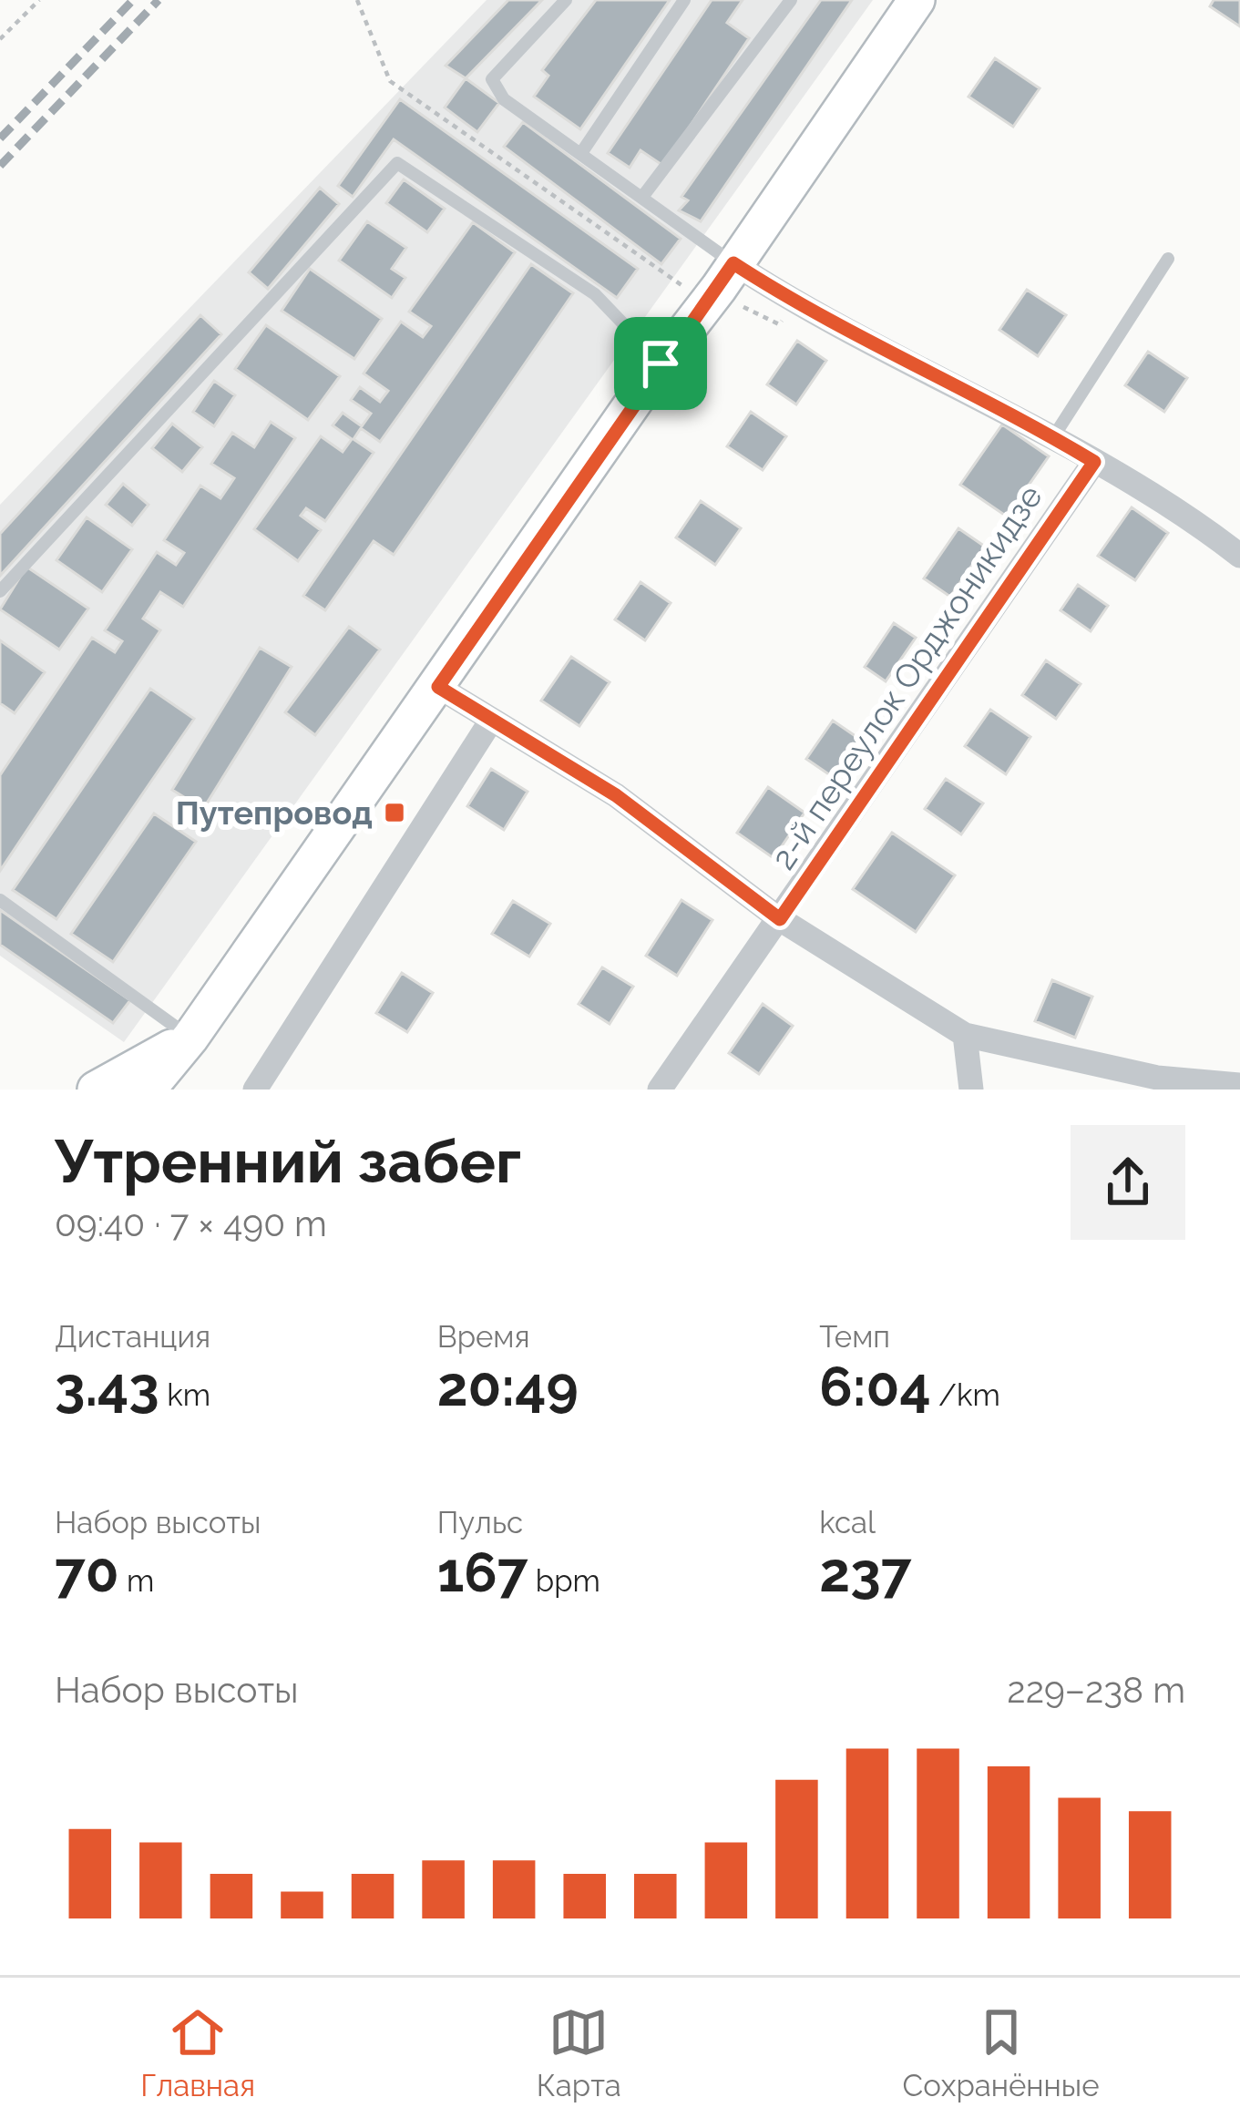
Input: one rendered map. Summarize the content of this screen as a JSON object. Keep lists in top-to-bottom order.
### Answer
{
  "streets": {
    "street": ["2-й переулок Орджоникидзе"]
  },
  "places": {
    "transit": ["Путепровод"]
  },
  "page": {
    "heading": ["Утренний забег", "09:40 · 7 × 490 m"],
    "stats": [
      ["Дистанция", "3.43 km"],
      ["Время", "20:49"],
      ["Темп", "6:04 /km"],
      ["Набор высоты", "70 m"],
      ["Пульс", "167 bpm"],
      ["kcal", "237"]
    ],
    "chart": ["Набор высоты", "229–238 m"],
    "tabs": ["Главная", "Карта", "Сохранённые"]
  }
}
